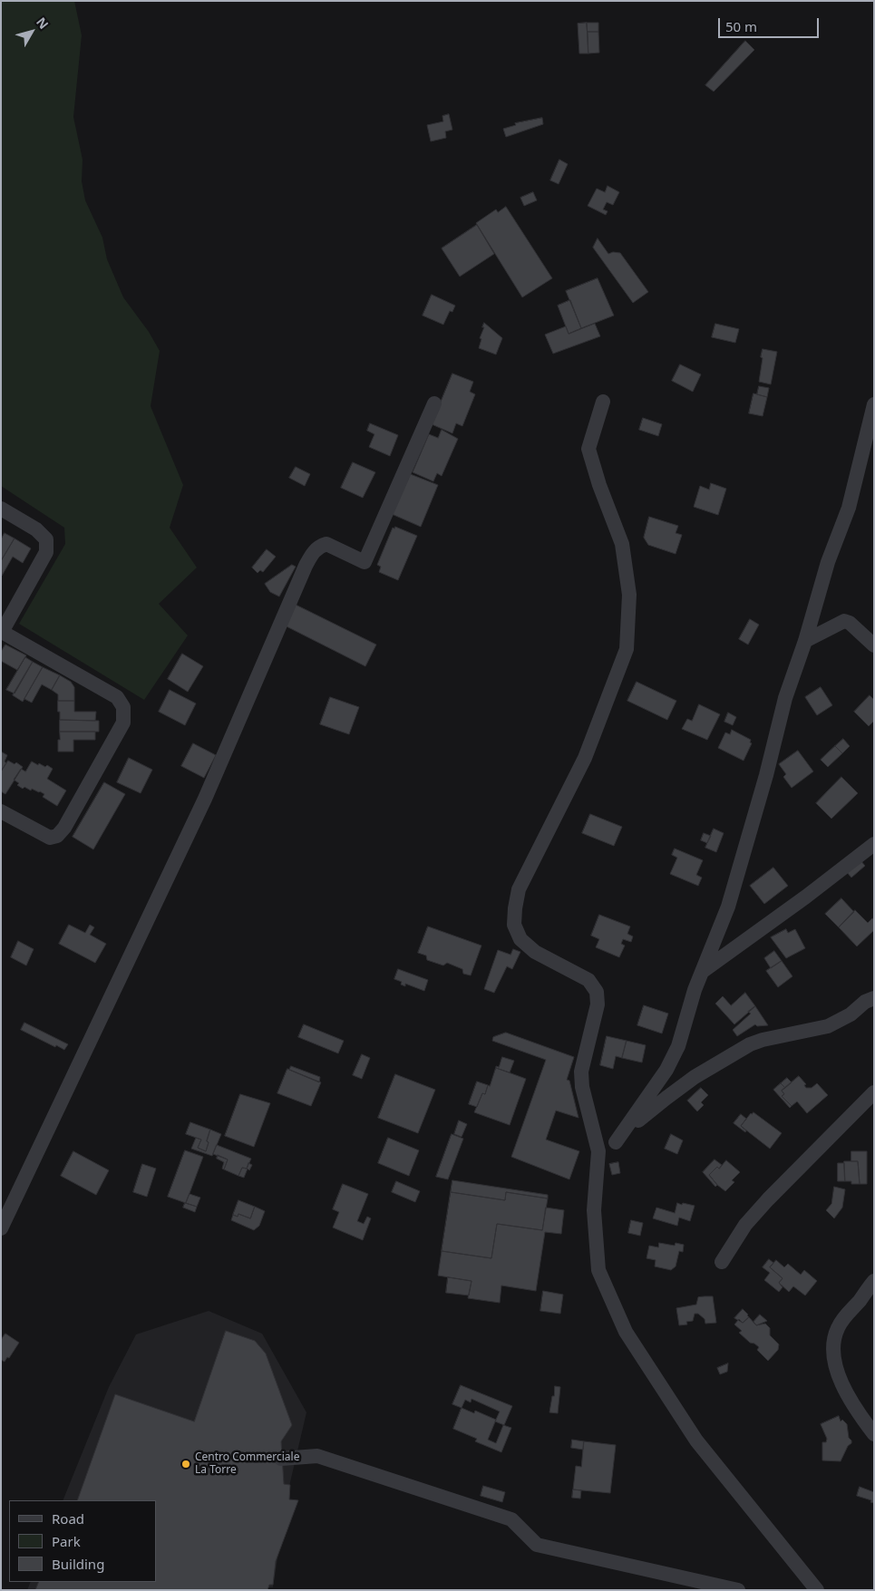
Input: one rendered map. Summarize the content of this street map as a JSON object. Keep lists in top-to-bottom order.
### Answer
{
  "places": ["Centro Commerciale La Torre"],
  "legend": ["Road", "Park", "Building"],
  "scale_bar": "50 m",
  "north": "top right"
}
